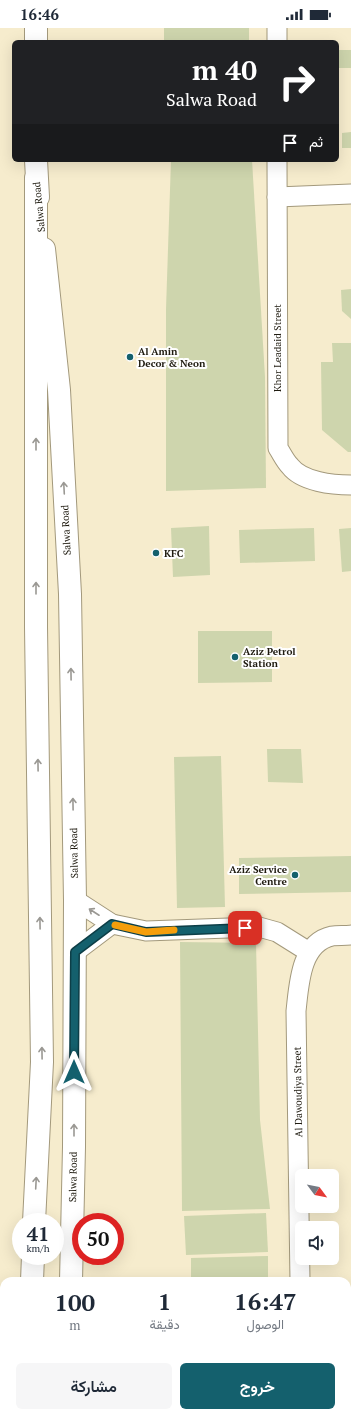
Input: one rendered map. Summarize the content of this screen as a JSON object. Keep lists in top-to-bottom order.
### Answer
{
  "streets": {
    "main road": ["Salwa Road"],
    "street": ["Khor Leadaid Street", "Al Dawoudiya Street"]
  },
  "places": [
    "Al Amin Decor & Neon",
    "KFC",
    "Aziz Petrol Station",
    "Aziz Service Centre"
  ],
  "north": "bottom right",
  "page": {
    "status": "16:46",
    "turn": ["40 m", "Salwa Road"],
    "then": "ثم",
    "speed": "41 km/h",
    "limit": "50",
    "eta": [
      "16:47",
      "الوصول",
      "1",
      "دقيقة",
      "100",
      "m"
    ],
    "buttons": ["خروج", "مشاركة"]
  }
}
